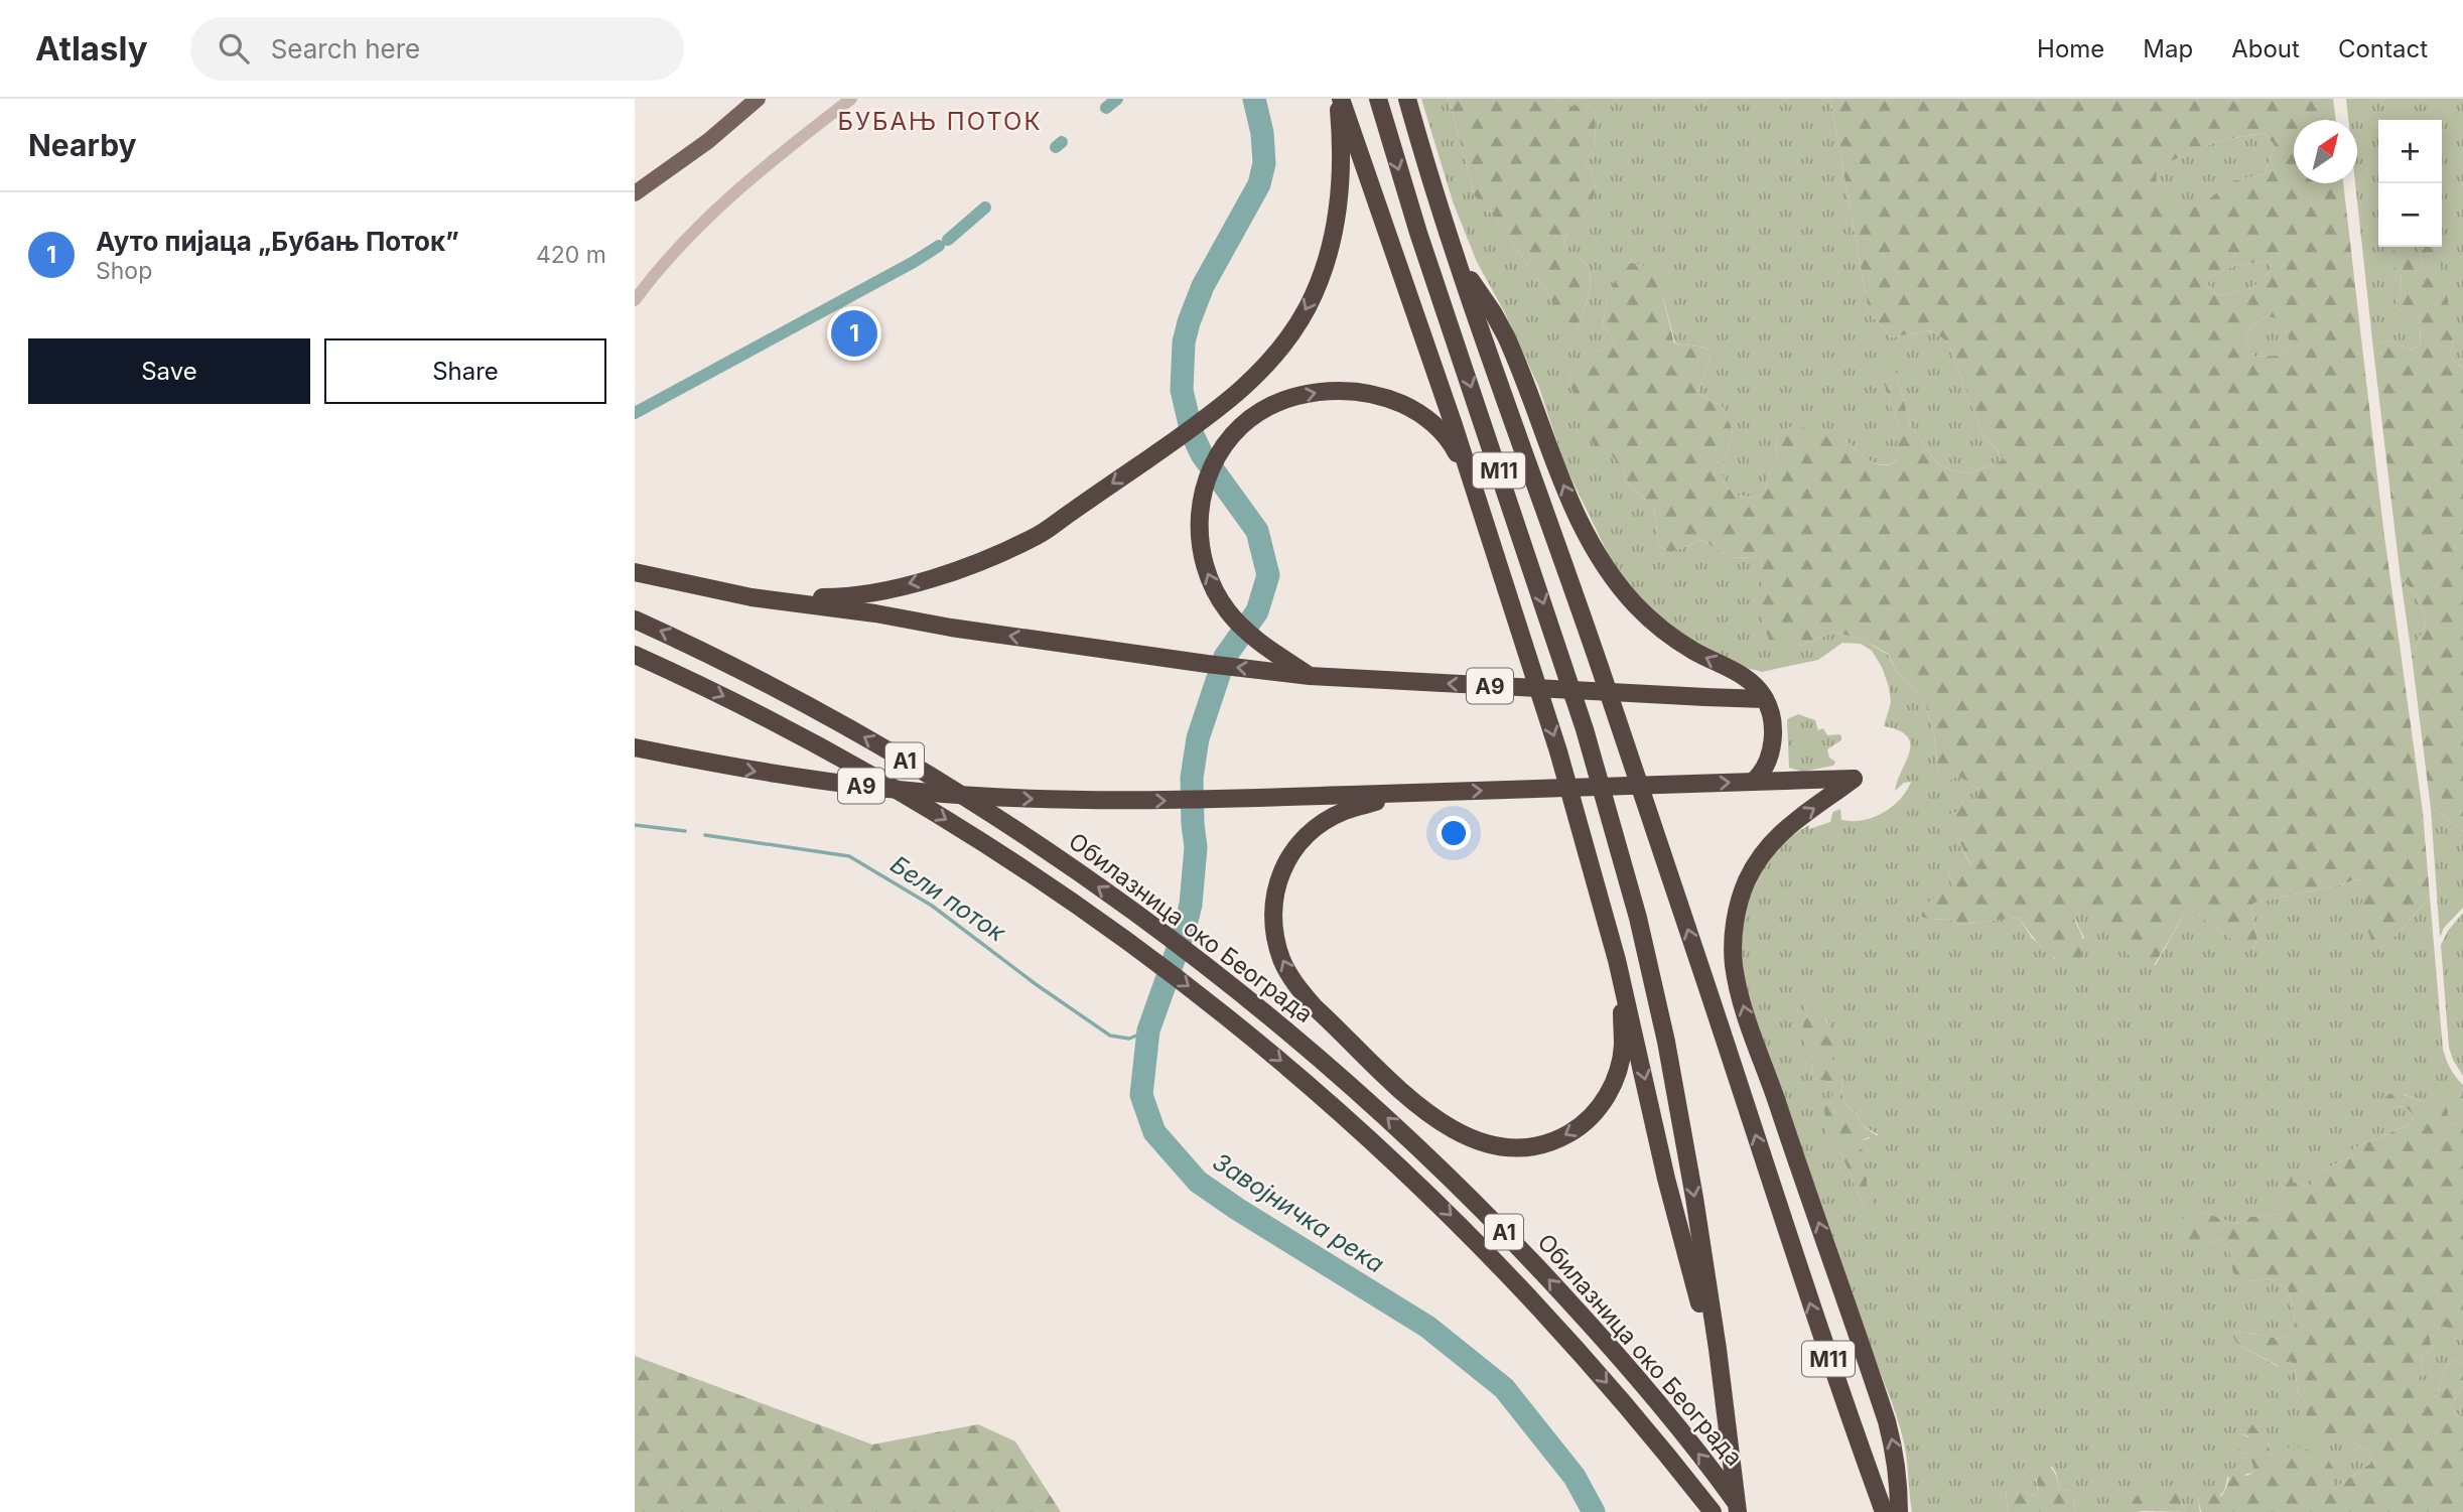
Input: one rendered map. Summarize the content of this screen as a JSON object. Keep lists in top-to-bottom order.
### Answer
{
  "streets": {
    "highway": [
      "M11",
      "A9",
      "A1",
      "Обилазница око Београда"
    ]
  },
  "districts": ["БУБАЊ ПОТОК"],
  "water": ["Бели поток", "Завојничка река"],
  "north": "top right",
  "page": {
    "header": "Atlasly",
    "search": "Search here",
    "nav": [
      "Home",
      "Map",
      "About",
      "Contact"
    ],
    "heading": "Nearby",
    "map_buttons": ["+", "−"],
    "list": [
      {
        "mark": "1",
        "name": "Ауто пијаца „Бубањ Поток”",
        "note": "Shop",
        "value": "420 m"
      }
    ],
    "pins": "1",
    "buttons": ["Save", "Share"]
  }
}
